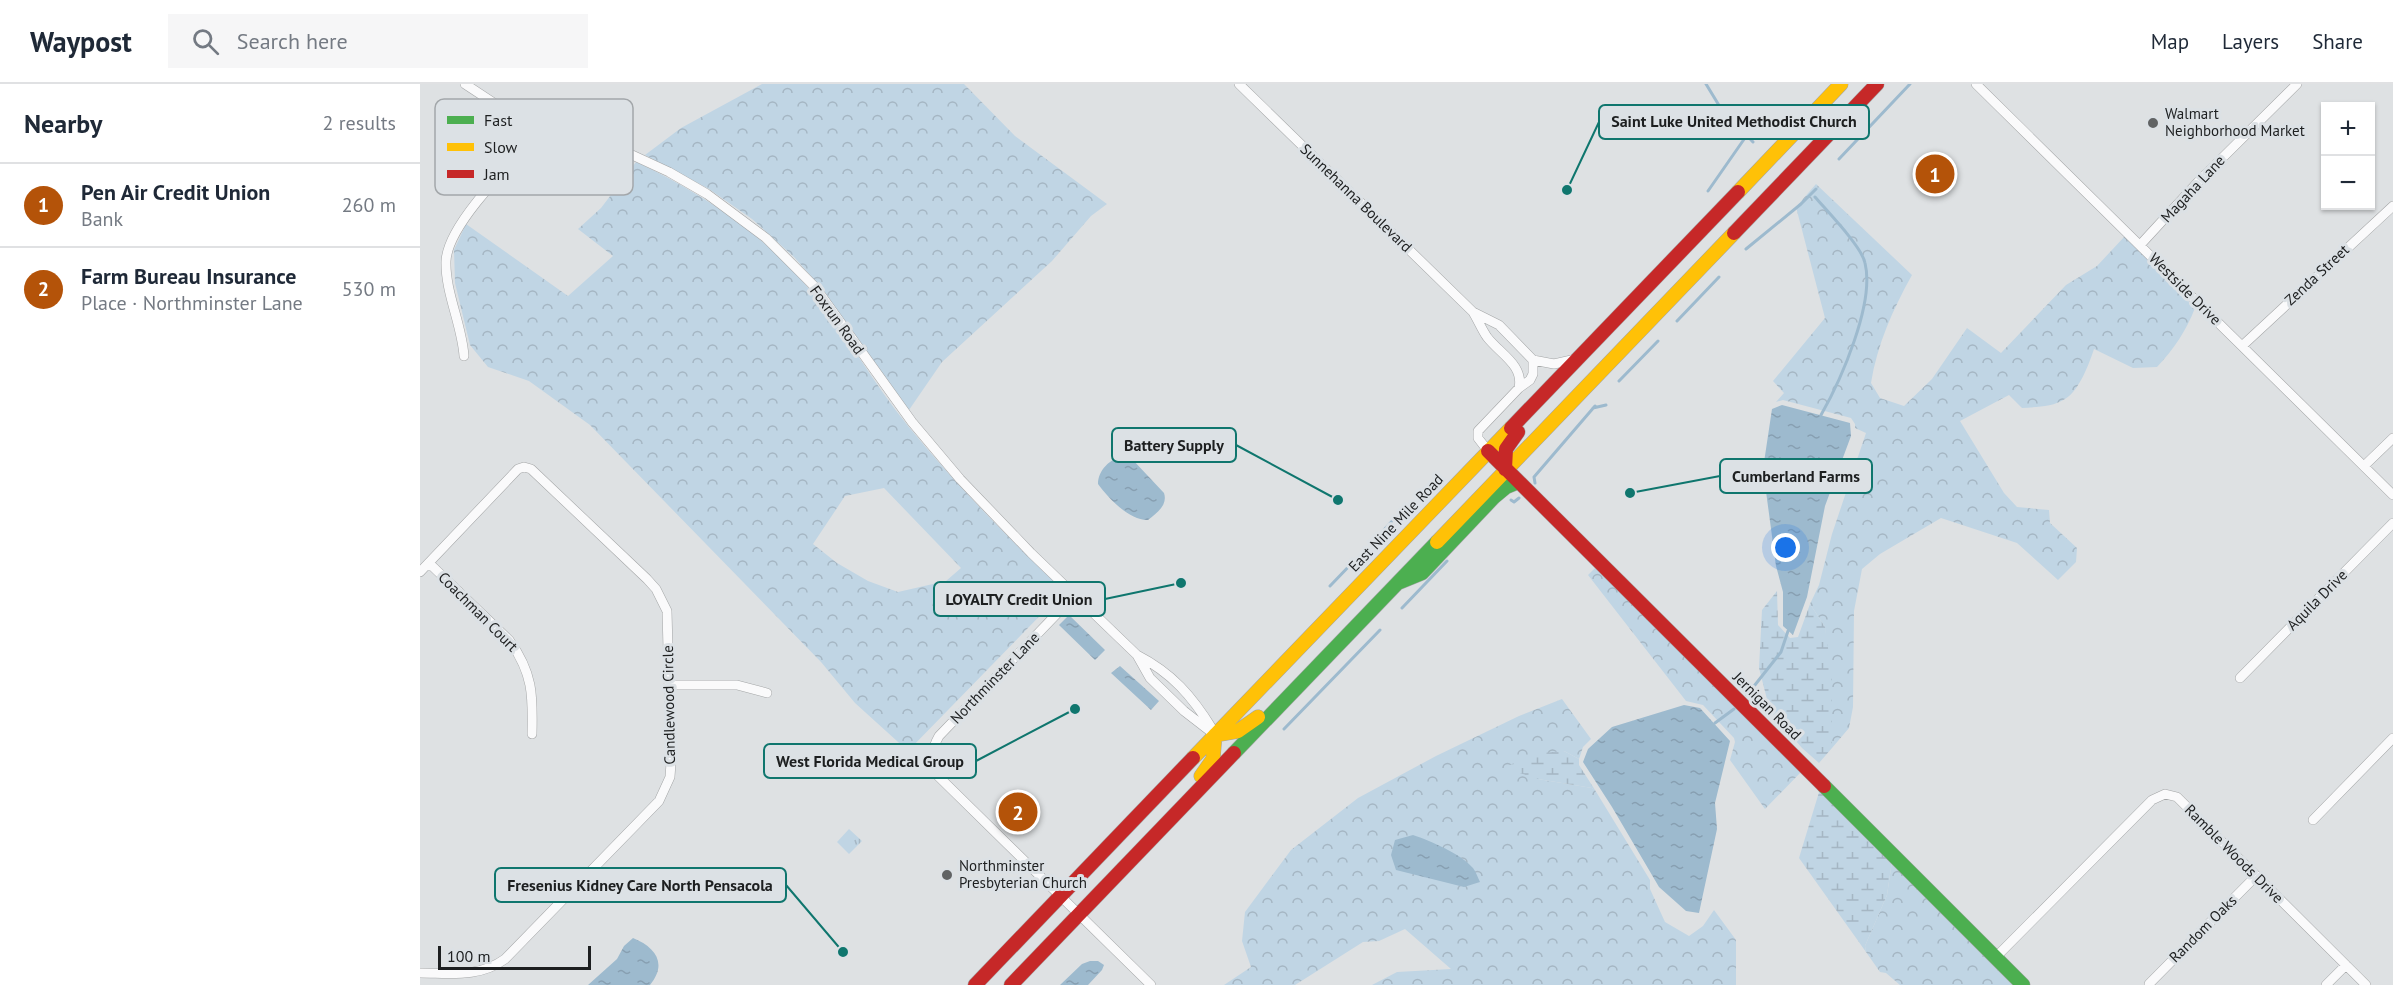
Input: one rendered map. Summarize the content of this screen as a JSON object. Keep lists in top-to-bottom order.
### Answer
{
  "streets": {
    "main road": ["East Nine Mile Road", "Jernigan Road"],
    "street": [
      "Magaha Lane",
      "Sunnehanna Boulevard",
      "Zenda Street",
      "Westside Drive",
      "Foxrun Road",
      "Aquila Drive",
      "Coachman Court",
      "Northminster Lane",
      "Candlewood Circle",
      "Ramble Woods Drive",
      "Random Oaks"
    ]
  },
  "crossings": [
    ["Magaha Lane", "Westside Drive"],
    ["Zenda Street", "Westside Drive"],
    ["Foxrun Road", "East Nine Mile Road"],
    ["Foxrun Road", "Northminster Lane"],
    ["East Nine Mile Road", "Northminster Lane"],
    ["East Nine Mile Road", "Jernigan Road"],
    ["Coachman Court", "Candlewood Circle"],
    ["Jernigan Road", "Ramble Woods Drive"],
    ["Ramble Woods Drive", "Random Oaks"]
  ],
  "places": [
    "Walmart Neighborhood Market",
    "Saint Luke United Methodist Church",
    "Cumberland Farms",
    "Battery Supply",
    "LOYALTY Credit Union",
    "West Florida Medical Group",
    "Northminster Presbyterian Church",
    "Fresenius Kidney Care North Pensacola"
  ],
  "legend": ["Fast", "Slow", "Jam"],
  "scale_bar": "100 m",
  "page": {
    "header": "Waypost",
    "search": "Search here",
    "nav": ["Map", "Layers", "Share"],
    "heading": ["Nearby", "2 results"],
    "map_buttons": ["+", "−"],
    "pins": ["1", "2"],
    "list": [
      {
        "mark": "1",
        "name": "Pen Air Credit Union",
        "note": "Bank",
        "value": "260 m"
      },
      {
        "mark": "2",
        "name": "Farm Bureau Insurance",
        "note": "Place · Northminster Lane",
        "value": "530 m"
      }
    ],
    "scale": "100 m"
  }
}
